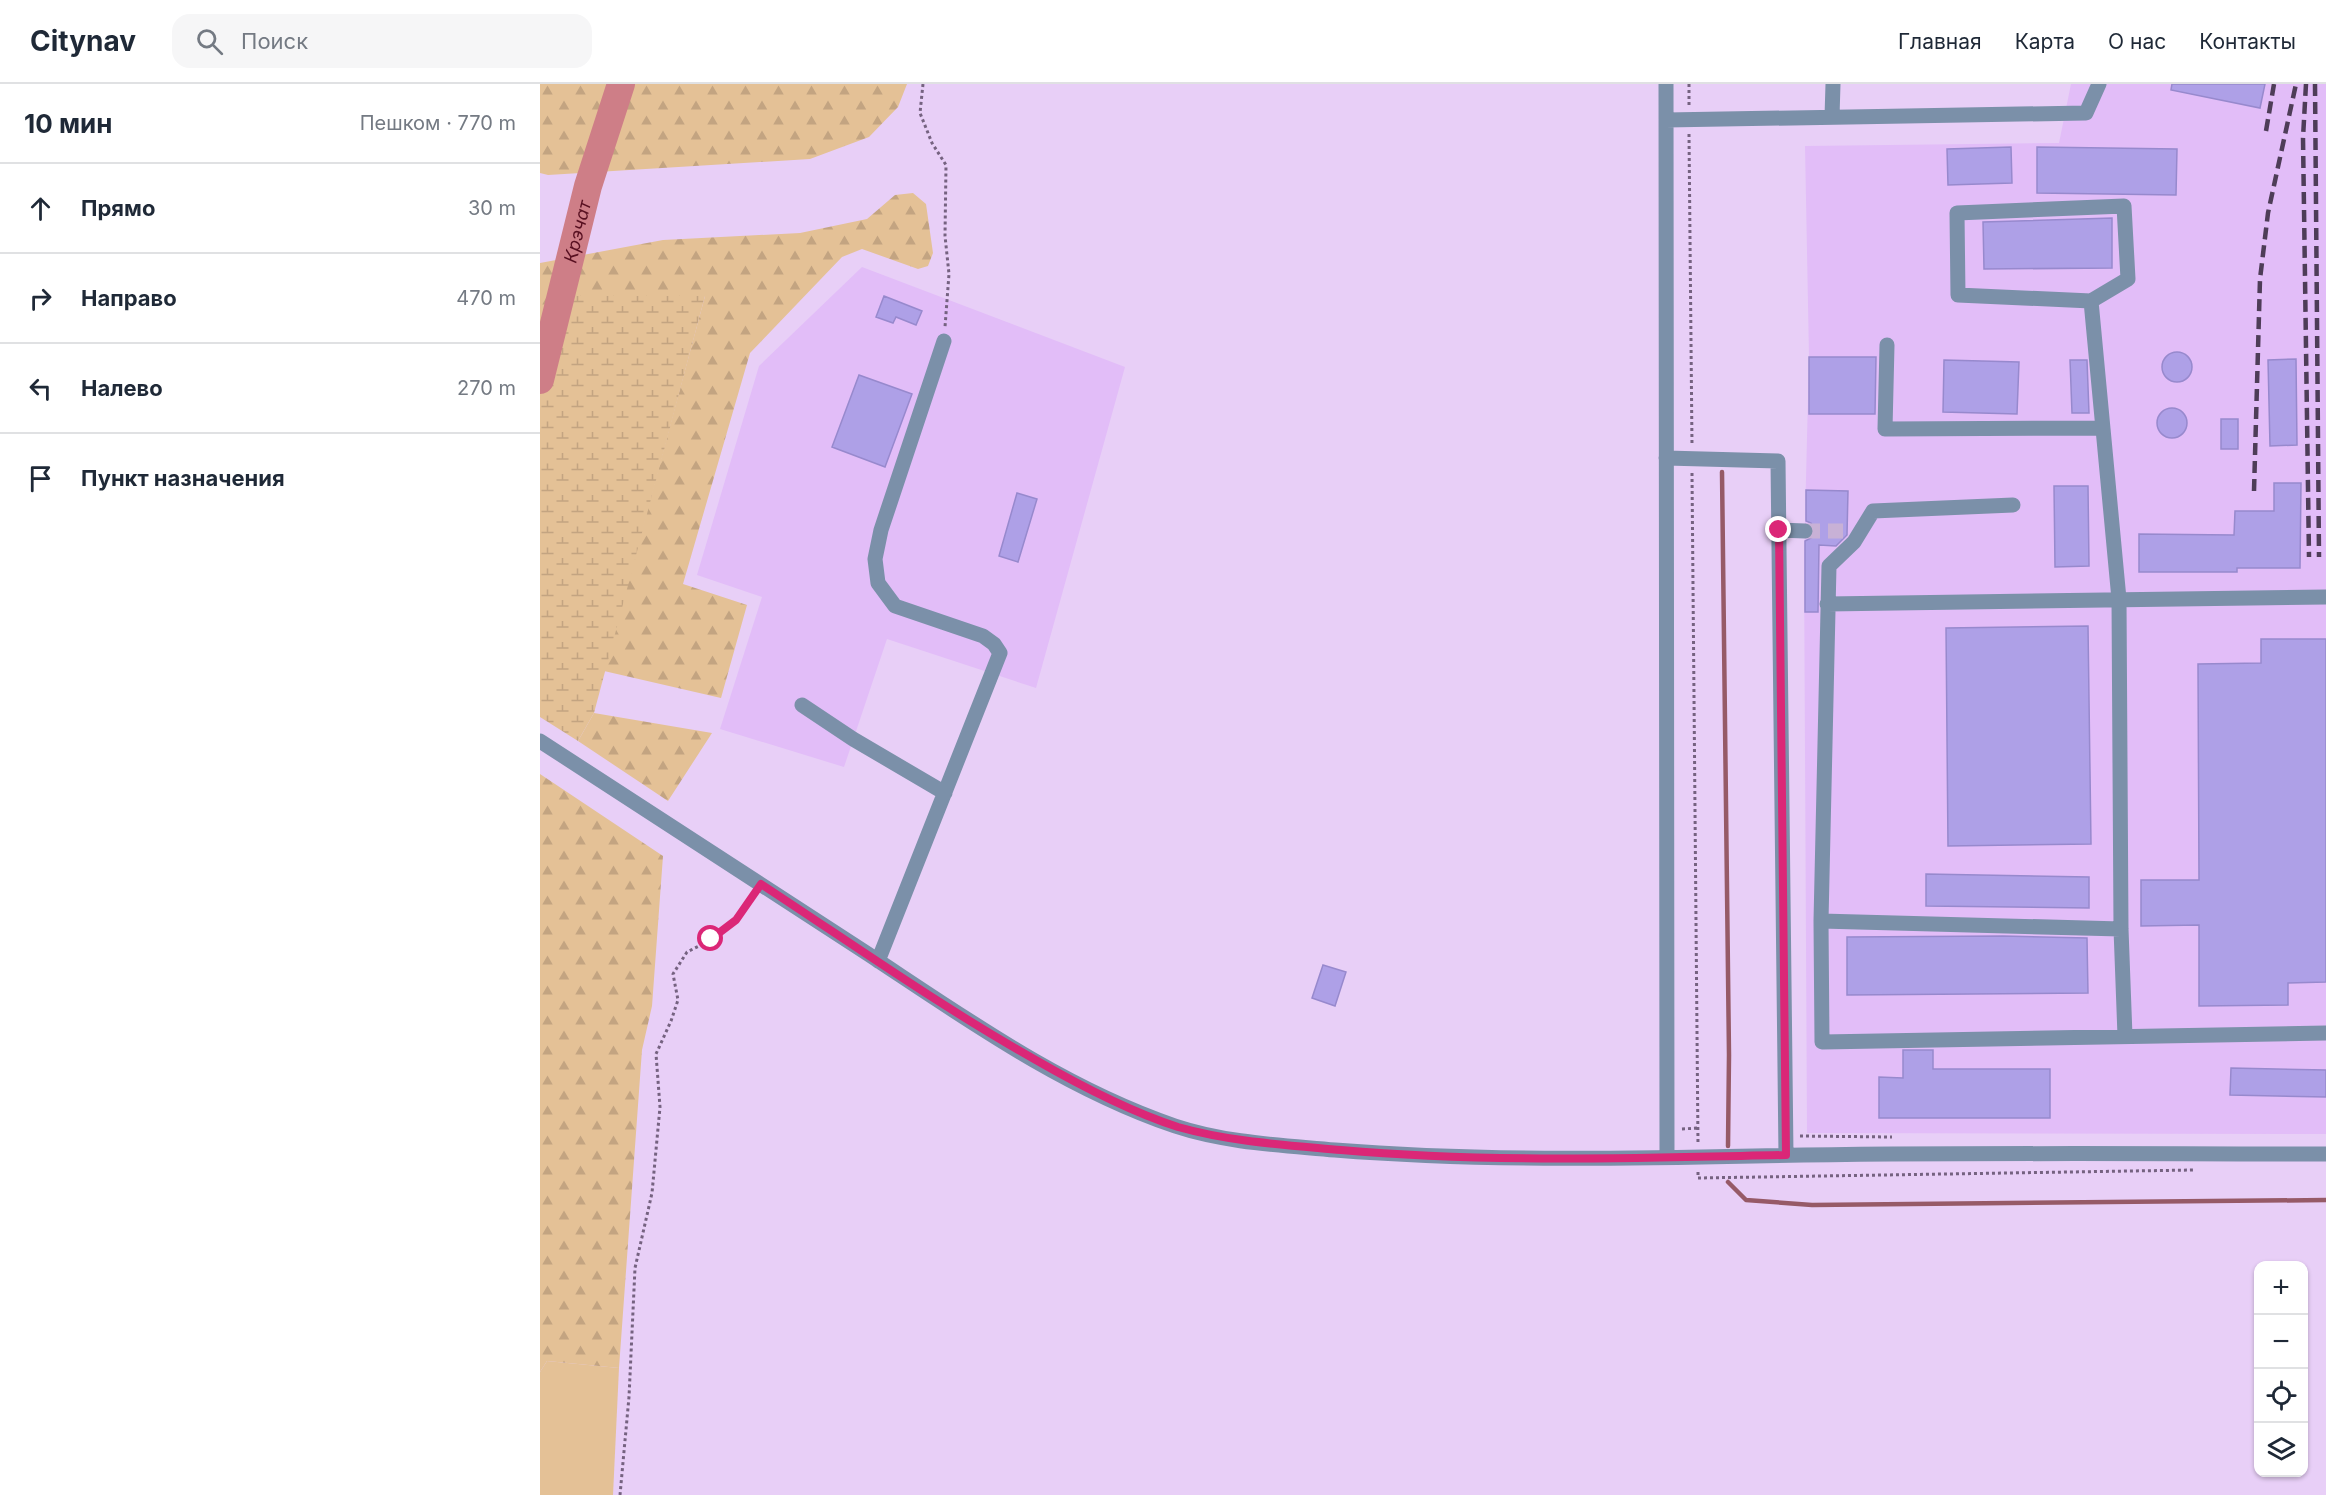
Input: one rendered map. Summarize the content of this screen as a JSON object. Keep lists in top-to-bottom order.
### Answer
{
  "water": ["Крэчат"],
  "page": {
    "header": "Citynav",
    "search": "Поиск",
    "nav": [
      "Главная",
      "Карта",
      "О нас",
      "Контакты"
    ],
    "heading": ["10 мин", "Пешком · 770 m"],
    "list": [
      ["Прямо", "30 m"],
      ["Направо", "470 m"],
      ["Налево", "270 m"],
      "Пункт назначения"
    ],
    "map_buttons": ["+", "−"]
  }
}
